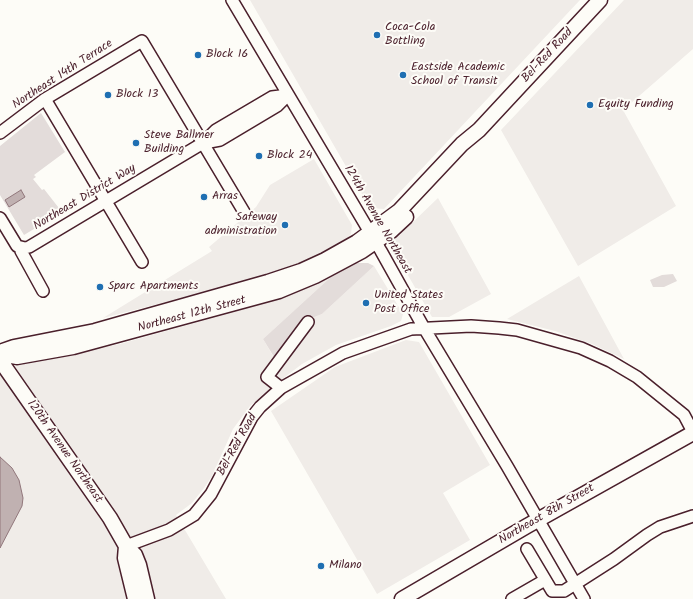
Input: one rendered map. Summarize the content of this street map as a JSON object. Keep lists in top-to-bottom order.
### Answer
{
  "streets": {
    "main road": [
      "Bel-Red Road",
      "Northeast 12th Street",
      "120th Avenue Northeast",
      "Northeast 8th Street"
    ],
    "street": ["Northeast 14th Terrace", "Northeast District Way", "124th Avenue Northeast"]
  },
  "crossings": [
    ["Bel-Red Road", "124th Avenue Northeast"],
    ["Bel-Red Road", "Northeast 12th Street"],
    ["Bel-Red Road", "120th Avenue Northeast"],
    ["Bel-Red Road", "Northeast 8th Street"],
    ["Northeast 14th Terrace", "Northeast District Way"],
    ["Northeast District Way", "124th Avenue Northeast"],
    ["124th Avenue Northeast", "Northeast 12th Street"],
    ["124th Avenue Northeast", "Northeast 8th Street"]
  ],
  "places": [
    "Coca-Cola Bottling",
    "Block 16",
    "Eastside Academic School of Transit",
    "Block 13",
    "Equity Funding",
    "Steve Ballmer Building",
    "Block 24",
    "Arras",
    "Safeway administration",
    "Sparc Apartments",
    "United States Post Office",
    "Milano"
  ]
}
